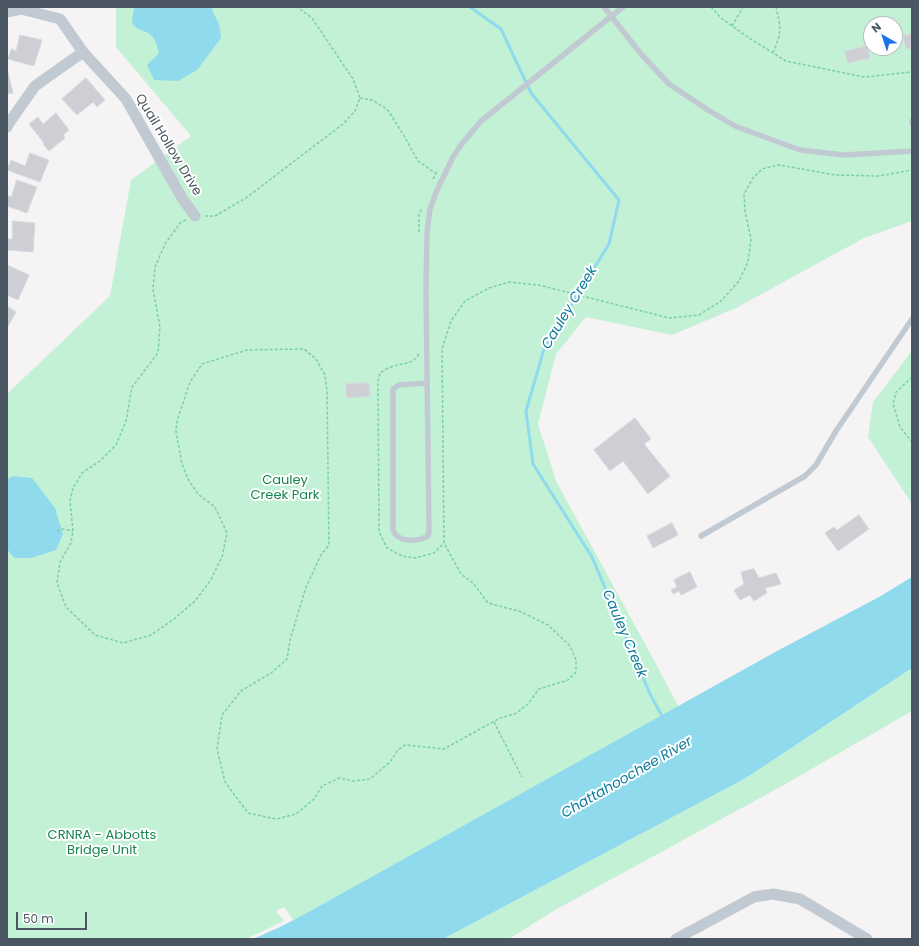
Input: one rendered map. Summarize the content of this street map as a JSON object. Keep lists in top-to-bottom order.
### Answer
{
  "streets": {
    "street": ["Quail Hollow Drive"]
  },
  "water": ["Cauley Creek", "Chattahoochee River"],
  "parks": ["Cauley Creek Park", "CRNRA - Abbotts Bridge Unit"],
  "scale_bar": "50 m",
  "north": "top left"
}
